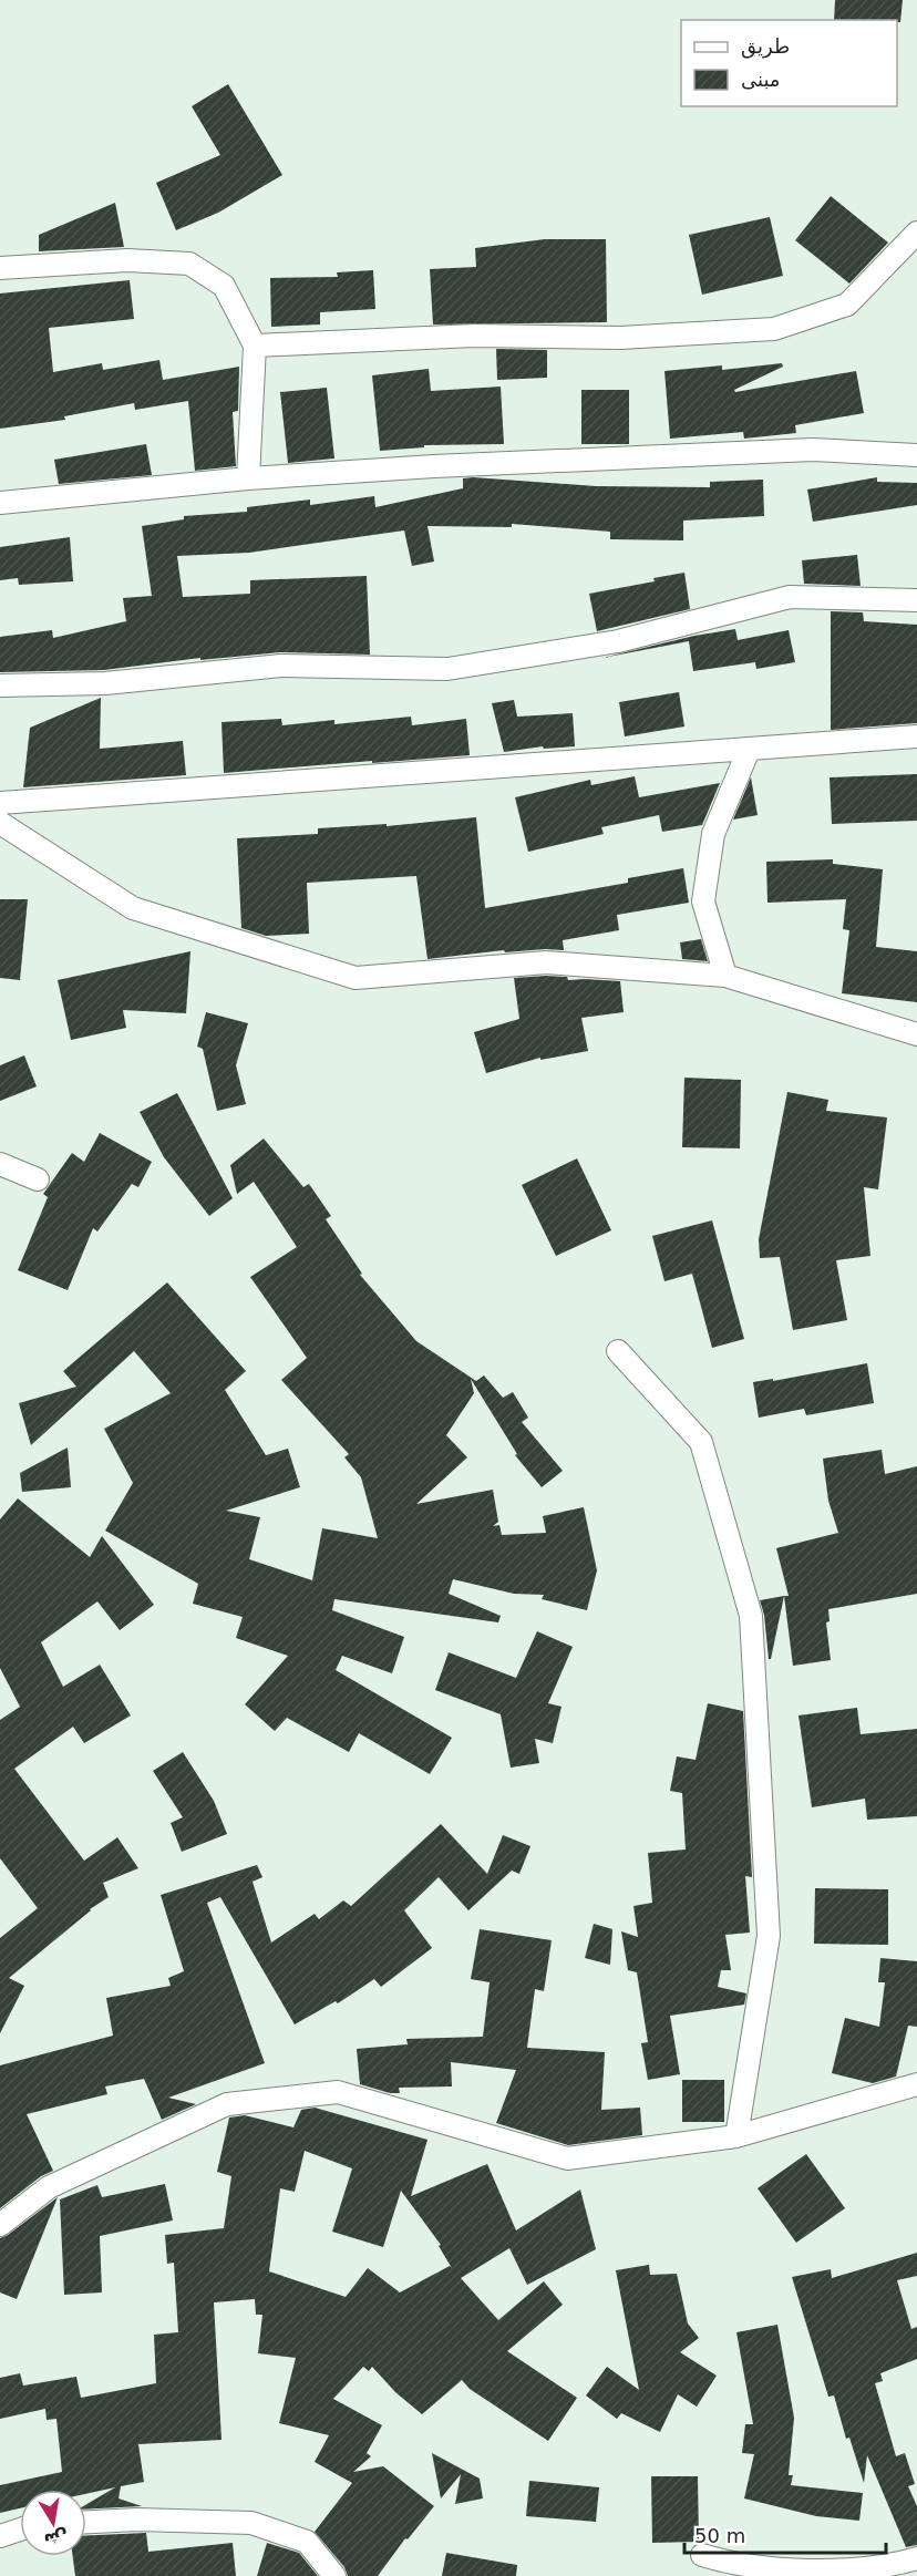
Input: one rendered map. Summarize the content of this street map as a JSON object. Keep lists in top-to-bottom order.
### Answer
{
  "legend": ["طريق", "مبنى"],
  "scale_bar": "50 m",
  "north": "bottom"
}
